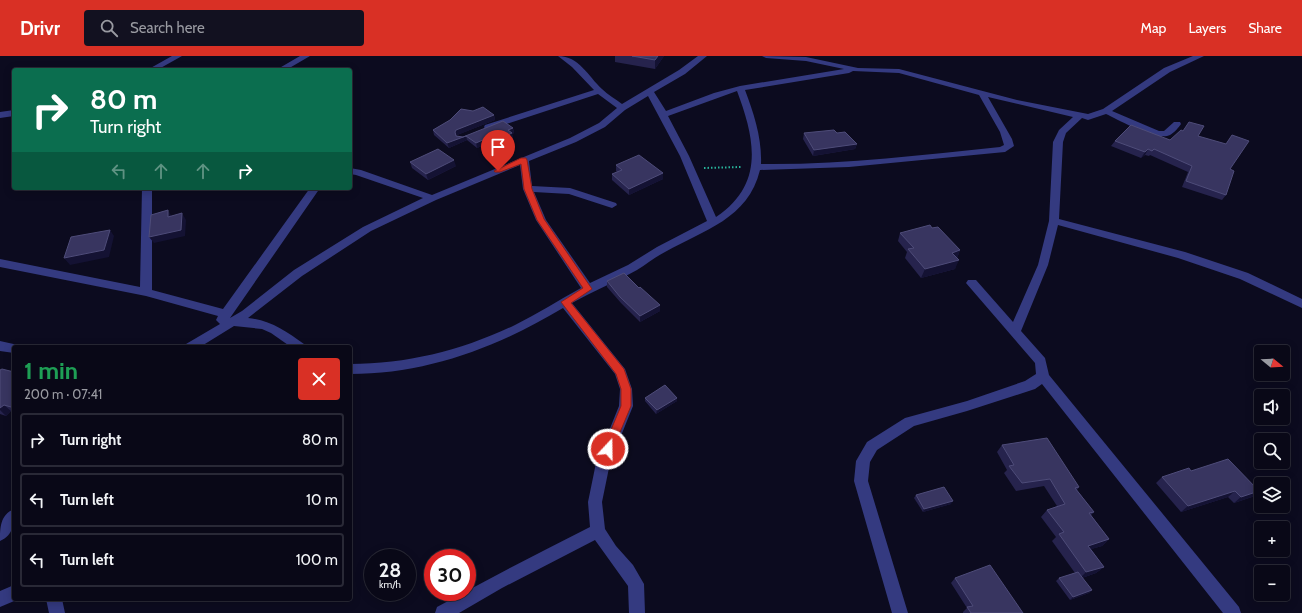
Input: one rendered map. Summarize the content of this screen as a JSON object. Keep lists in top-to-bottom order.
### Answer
{
  "north": "right",
  "page": {
    "header": "Drivr",
    "search": "Search here",
    "nav": ["Map", "Layers", "Share"],
    "turn": ["80 m", "Turn right"],
    "map_buttons": ["+", "−"],
    "heading": ["1 min", "200 m · 07:41"],
    "list": [
      {
        "name": "Turn right",
        "value": "80 m"
      },
      {
        "name": "Turn left",
        "value": "10 m"
      },
      {
        "name": "Turn left",
        "value": "100 m"
      }
    ],
    "speed": "28 km/h",
    "limit": "30"
  }
}
